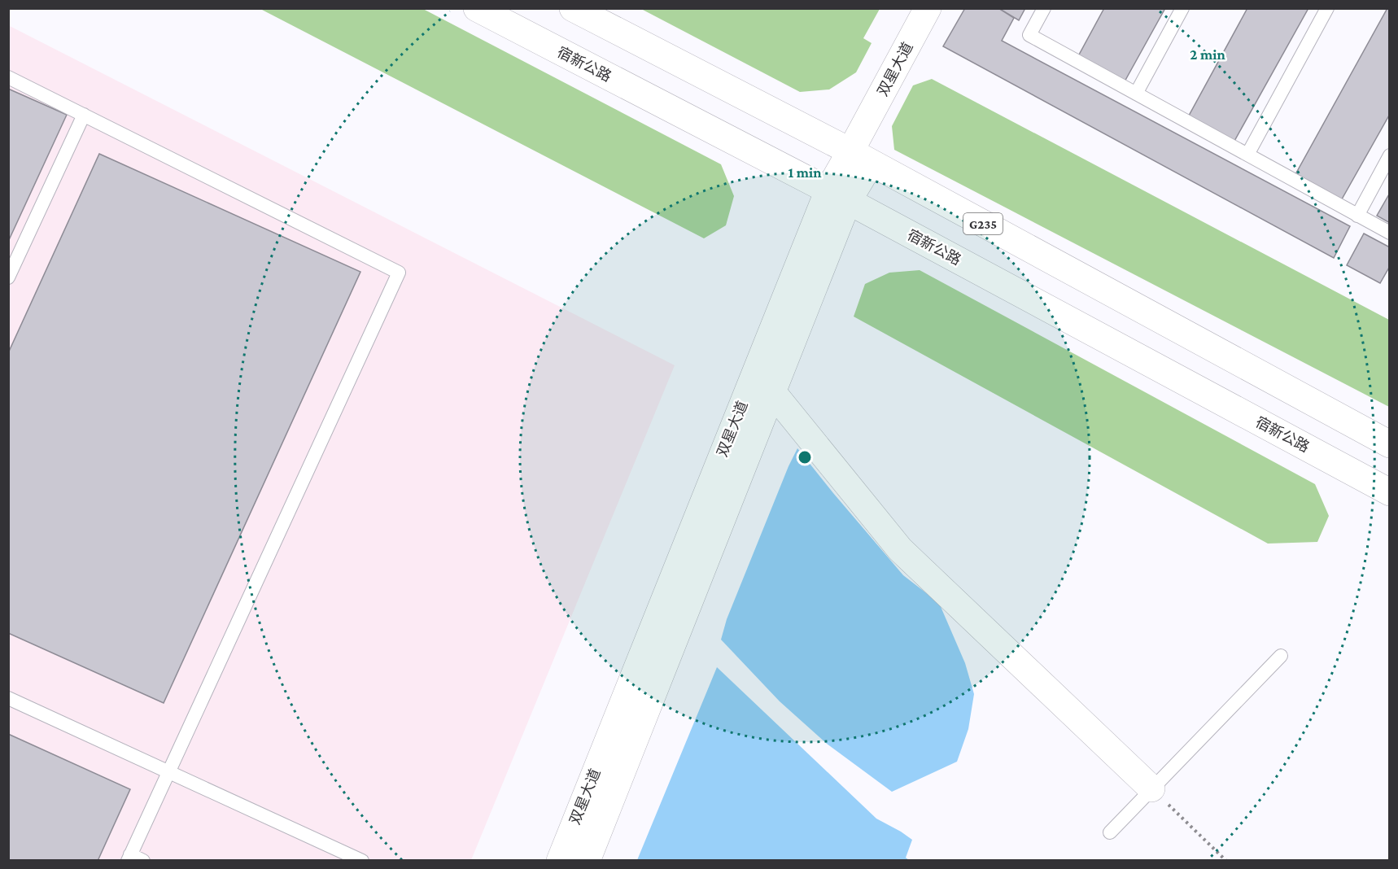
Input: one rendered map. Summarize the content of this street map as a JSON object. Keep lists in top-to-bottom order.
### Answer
{
  "streets": {
    "main road": ["宿新公路", "双星大道", "G235"]
  },
  "crossings": [
    ["宿新公路", "双星大道"],
    ["双星大道", "G235"]
  ],
  "rings": ["2 min", "1 min"]
}
